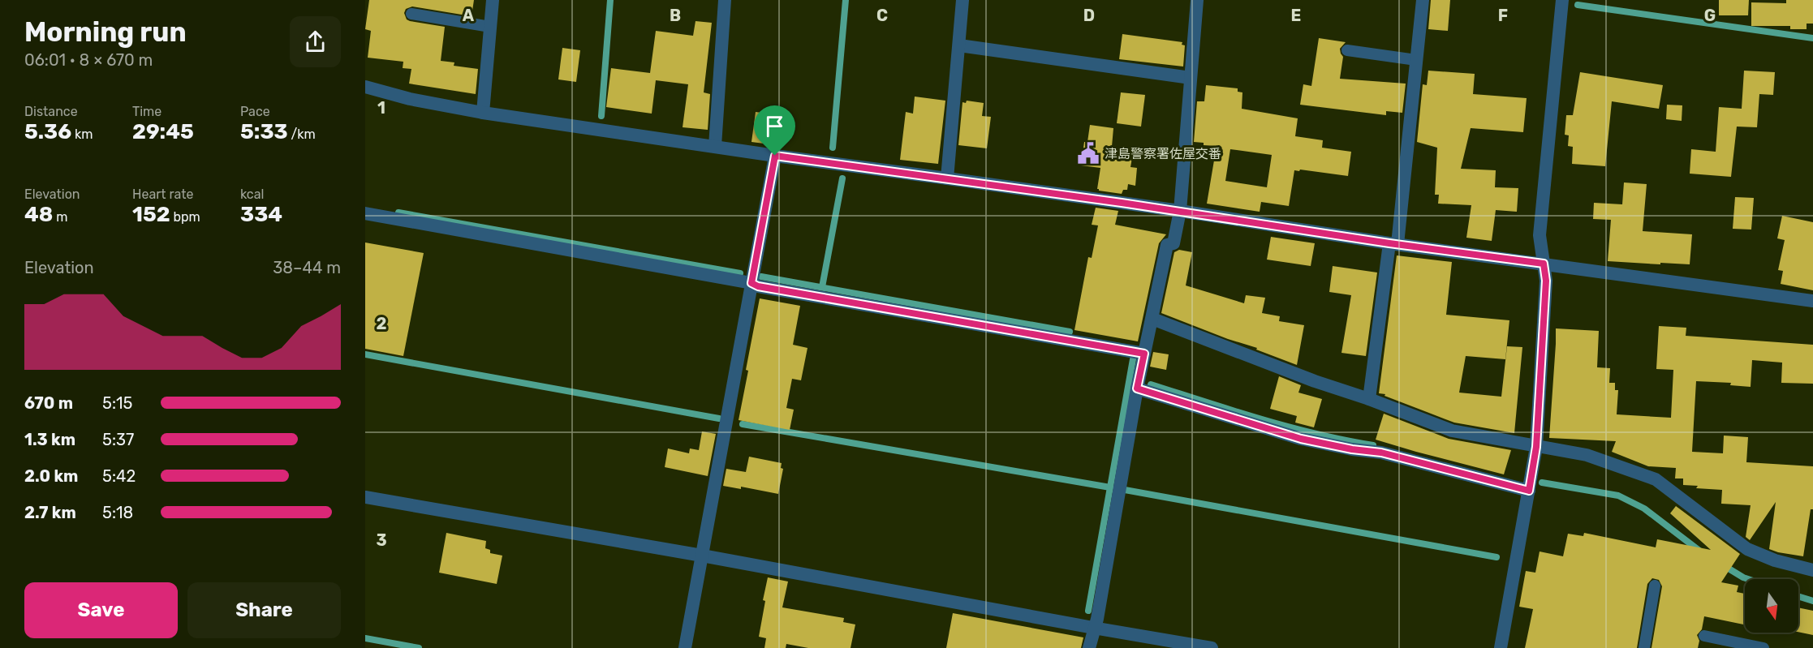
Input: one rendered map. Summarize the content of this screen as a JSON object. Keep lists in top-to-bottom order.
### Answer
{
  "places": {
    "public building": ["津島警察署佐屋交番"]
  },
  "north": "bottom",
  "page": {
    "heading": ["Morning run", "06:01 · 8 × 670 m"],
    "stats": [
      ["Distance", "5.36 km"],
      ["Time", "29:45"],
      ["Pace", "5:33 /km"],
      ["Elevation", "48 m"],
      ["Heart rate", "152 bpm"],
      ["kcal", "334"]
    ],
    "chart": ["Elevation", "38–44 m"],
    "list": [
      {
        "name": "670 m",
        "note": "5:15"
      },
      {
        "name": "1.3 km",
        "note": "5:37"
      },
      {
        "name": "2.0 km",
        "note": "5:42"
      },
      {
        "name": "2.7 km",
        "note": "5:18"
      }
    ],
    "buttons": ["Save", "Share"]
  },
  "grid": {
    "columns": [
      "A",
      "B",
      "C",
      "D",
      "E",
      "F",
      "G"
    ],
    "rows": ["1", "2", "3"]
  }
}
